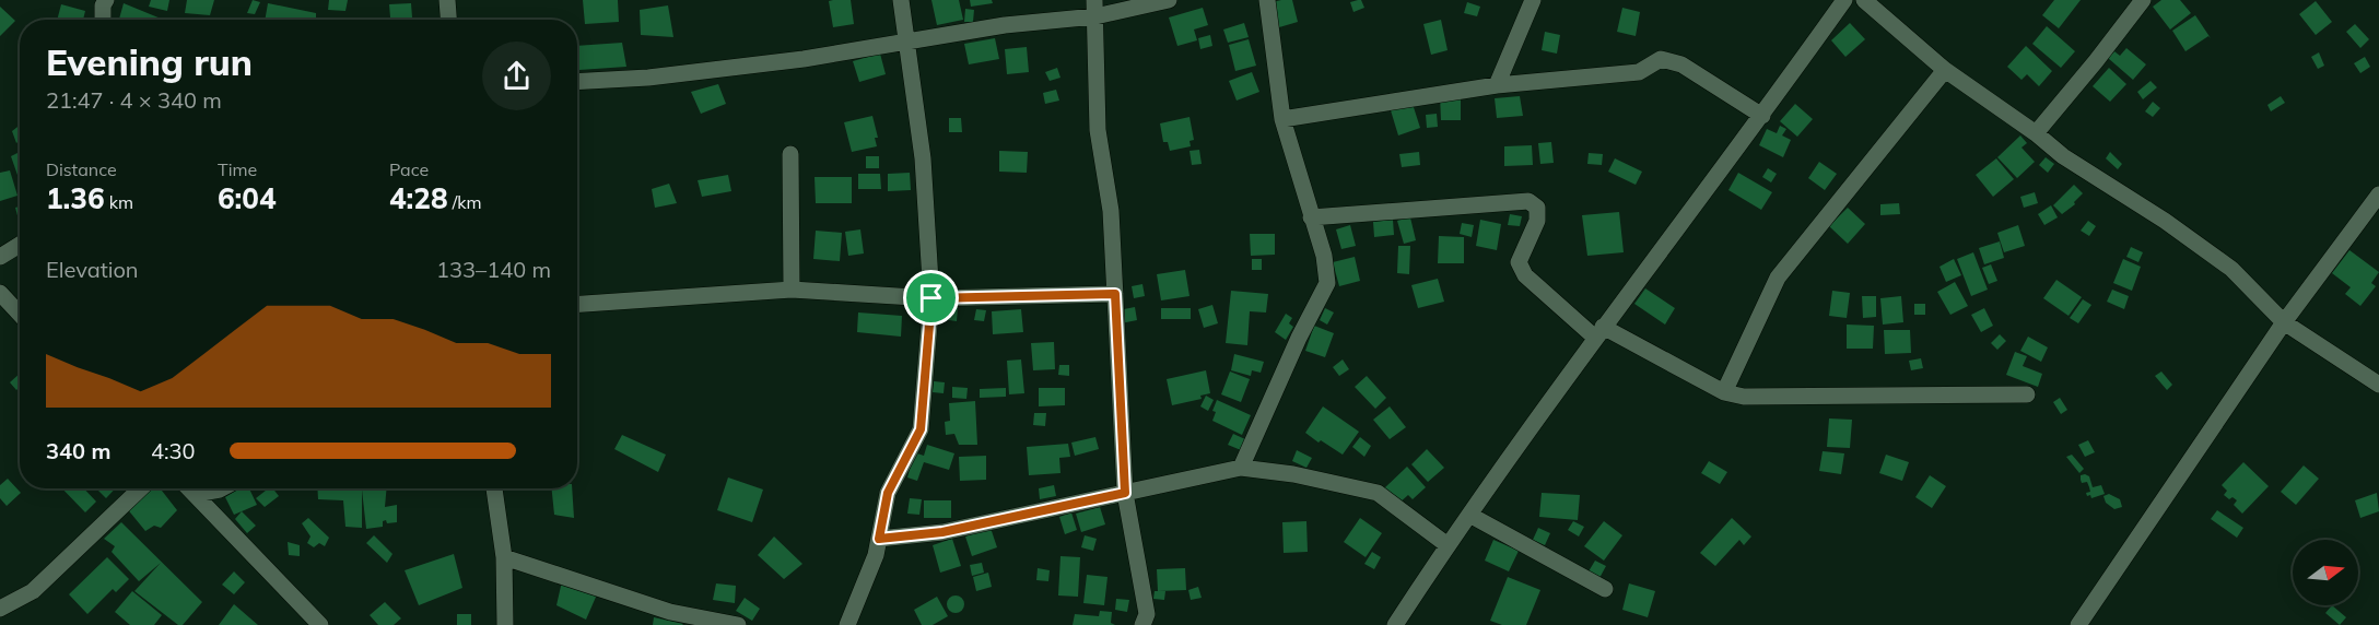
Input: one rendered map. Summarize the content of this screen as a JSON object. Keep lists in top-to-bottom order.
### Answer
{
  "north": "right",
  "page": {
    "heading": ["Evening run", "21:47 · 4 × 340 m"],
    "stats": [
      ["Distance", "1.36 km"],
      ["Time", "6:04"],
      ["Pace", "4:28 /km"]
    ],
    "chart": ["Elevation", "133–140 m"],
    "list": [
      {
        "name": "340 m",
        "note": "4:30"
      }
    ]
  }
}
